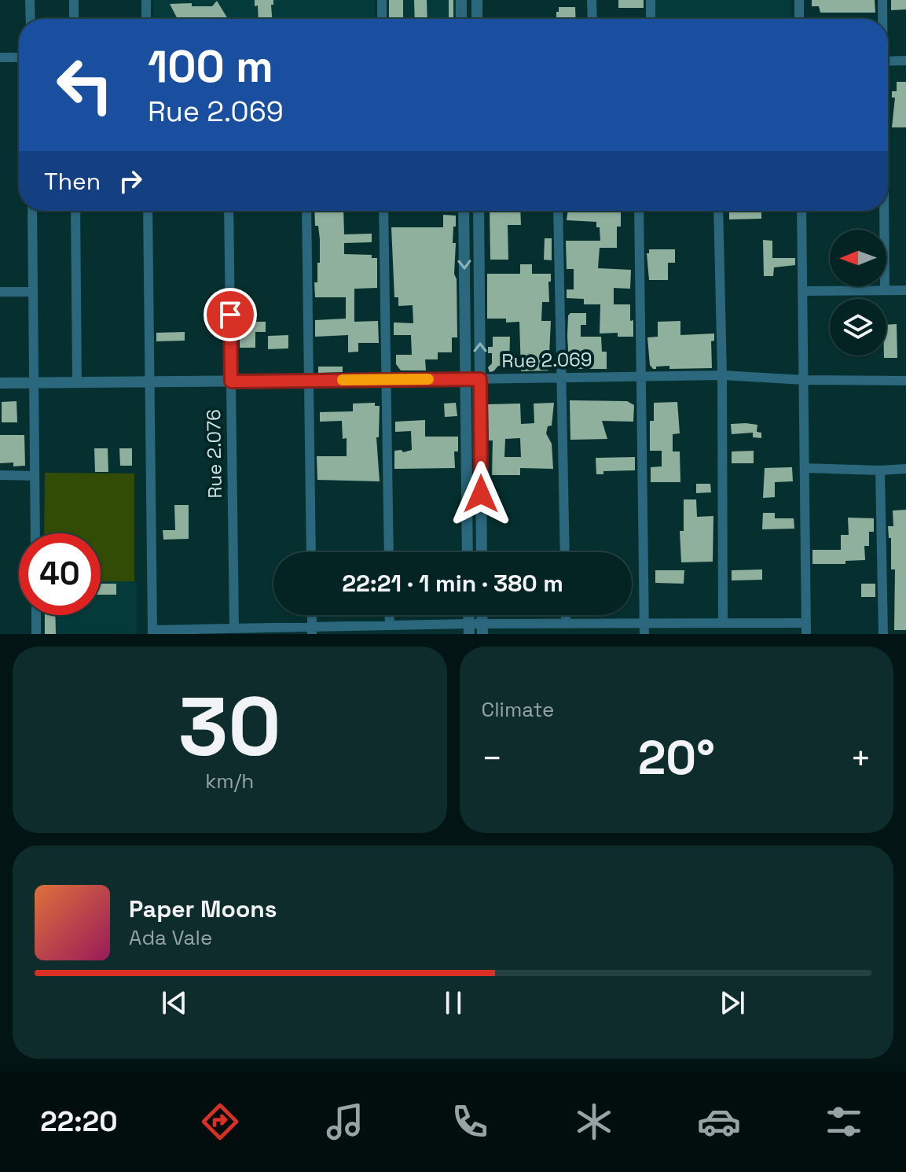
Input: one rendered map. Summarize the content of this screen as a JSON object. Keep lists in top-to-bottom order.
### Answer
{
  "streets": {
    "street": ["Rue 2.069", "Rue 2.076"]
  },
  "crossings": [
    ["Rue 2.069", "Rue 2.076"]
  ],
  "north": "left",
  "page": {
    "turn": ["100 m", "Rue 2.069"],
    "then": "Then",
    "limit": "40",
    "trip": "22:21 · 1 min · 380 m",
    "tile": [
      ["30", "km/h"],
      "Climate"
    ],
    "heat": ["−", "20°", "+"],
    "song": ["Paper Moons", "Ada Vale"],
    "tabs": "22:20"
  }
}
